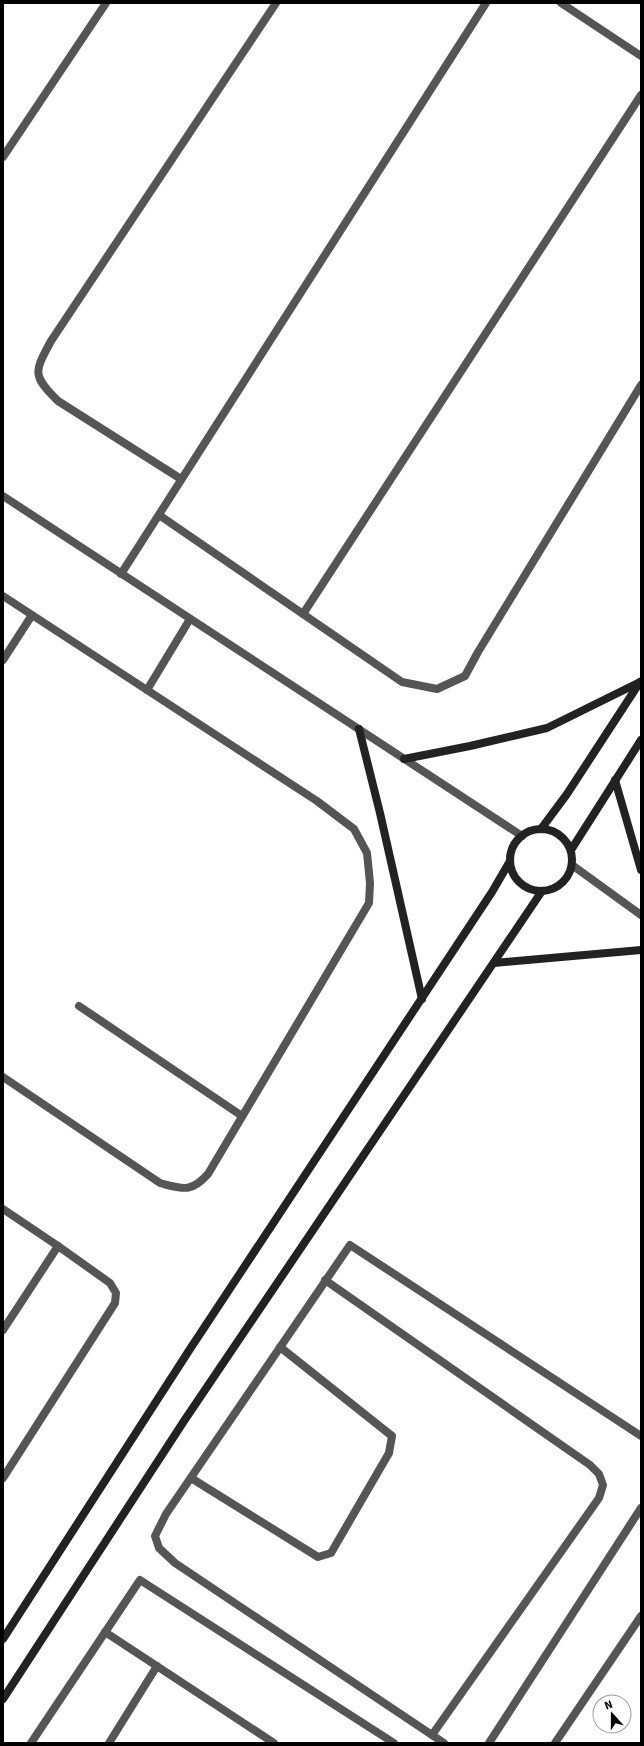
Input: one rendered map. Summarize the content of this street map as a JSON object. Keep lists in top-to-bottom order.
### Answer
{
  "north": "top"
}
